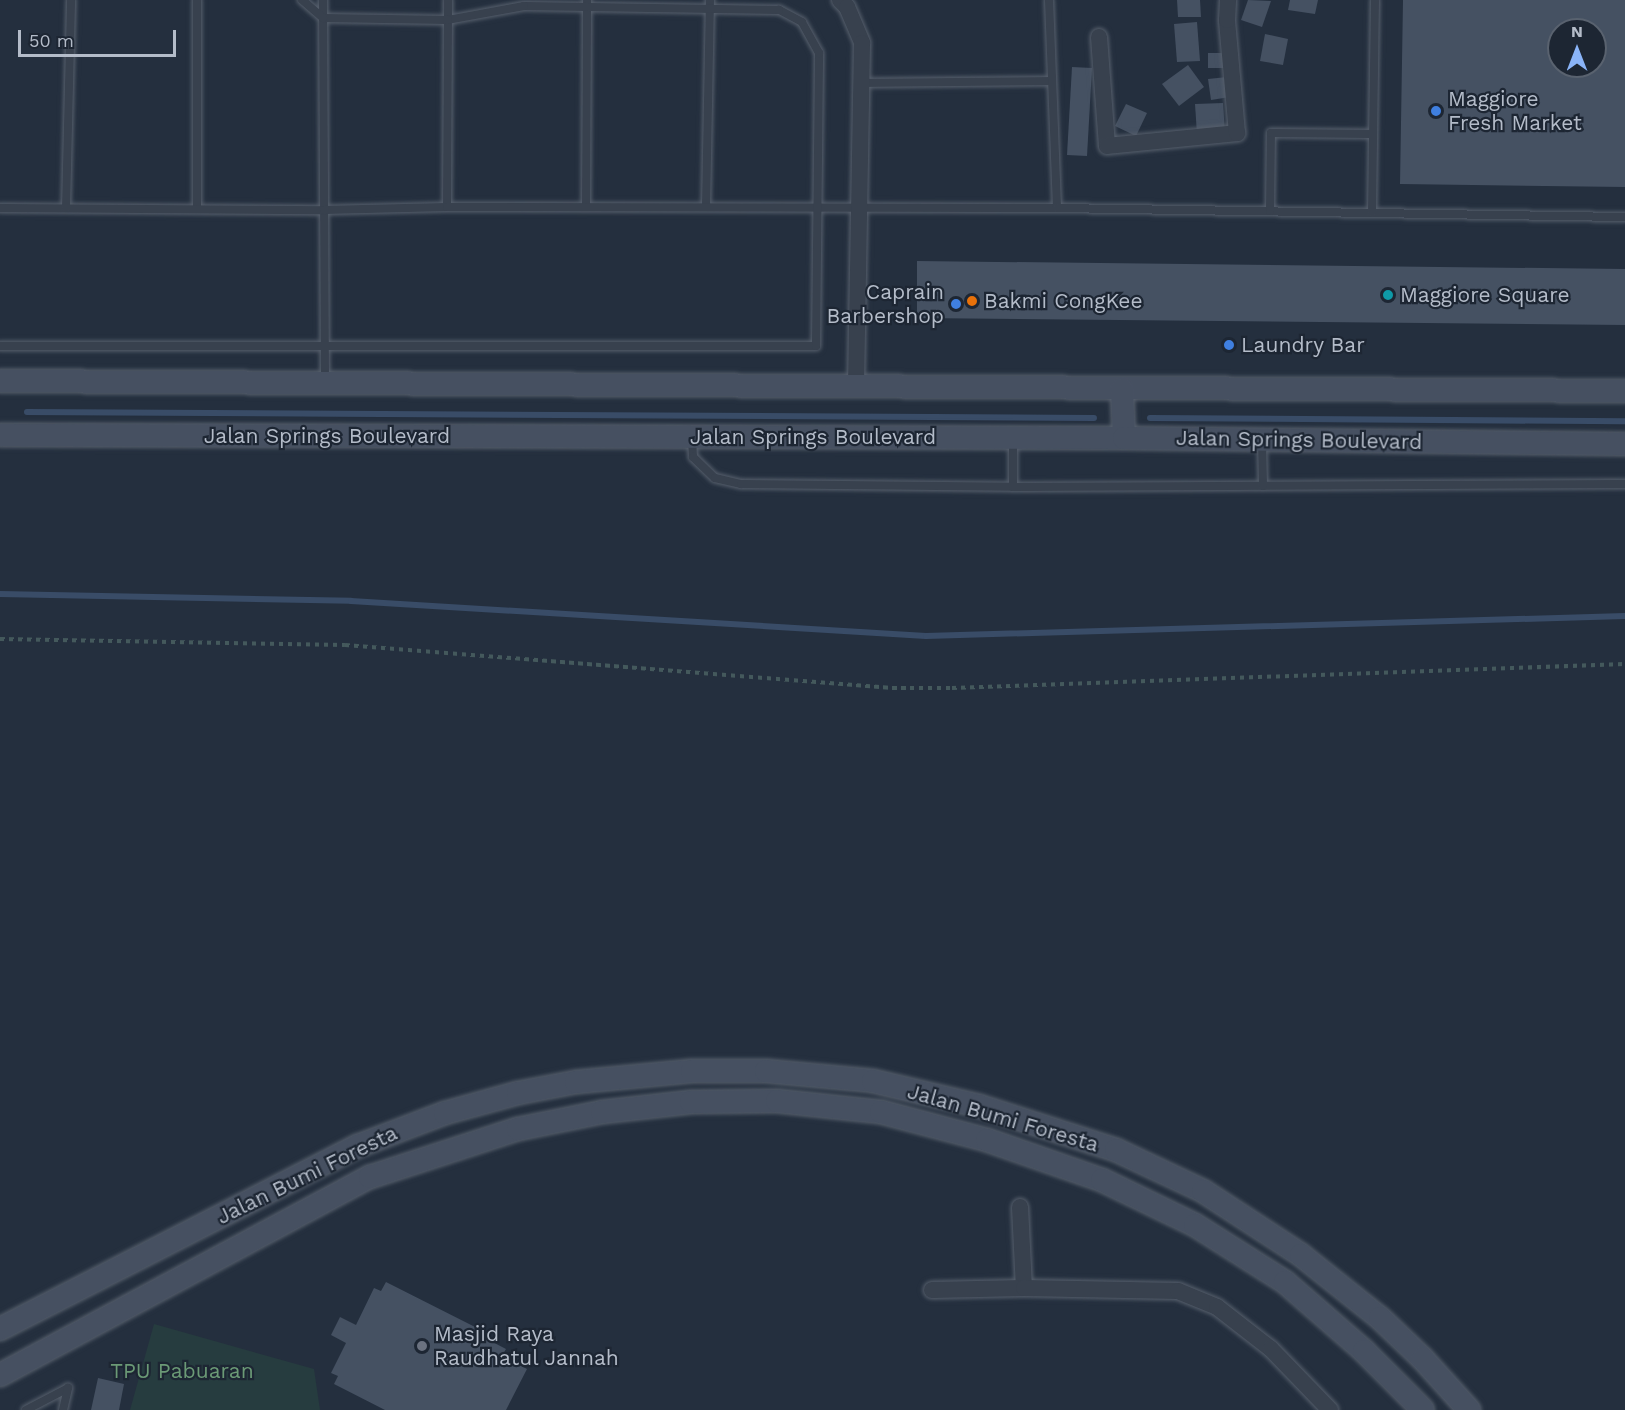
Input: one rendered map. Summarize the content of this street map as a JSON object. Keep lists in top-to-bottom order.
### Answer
{
  "streets": {
    "main road": ["Jalan Springs Boulevard", "Jalan Bumi Foresta"]
  },
  "parks": ["TPU Pabuaran"],
  "places": [
    "Maggiore Fresh Market",
    "Maggiore Square",
    "Bakmi CongKee",
    "Caprain Barbershop",
    "Laundry Bar",
    "Masjid Raya Raudhatul Jannah"
  ],
  "scale_bar": "50 m",
  "north": "top"
}
